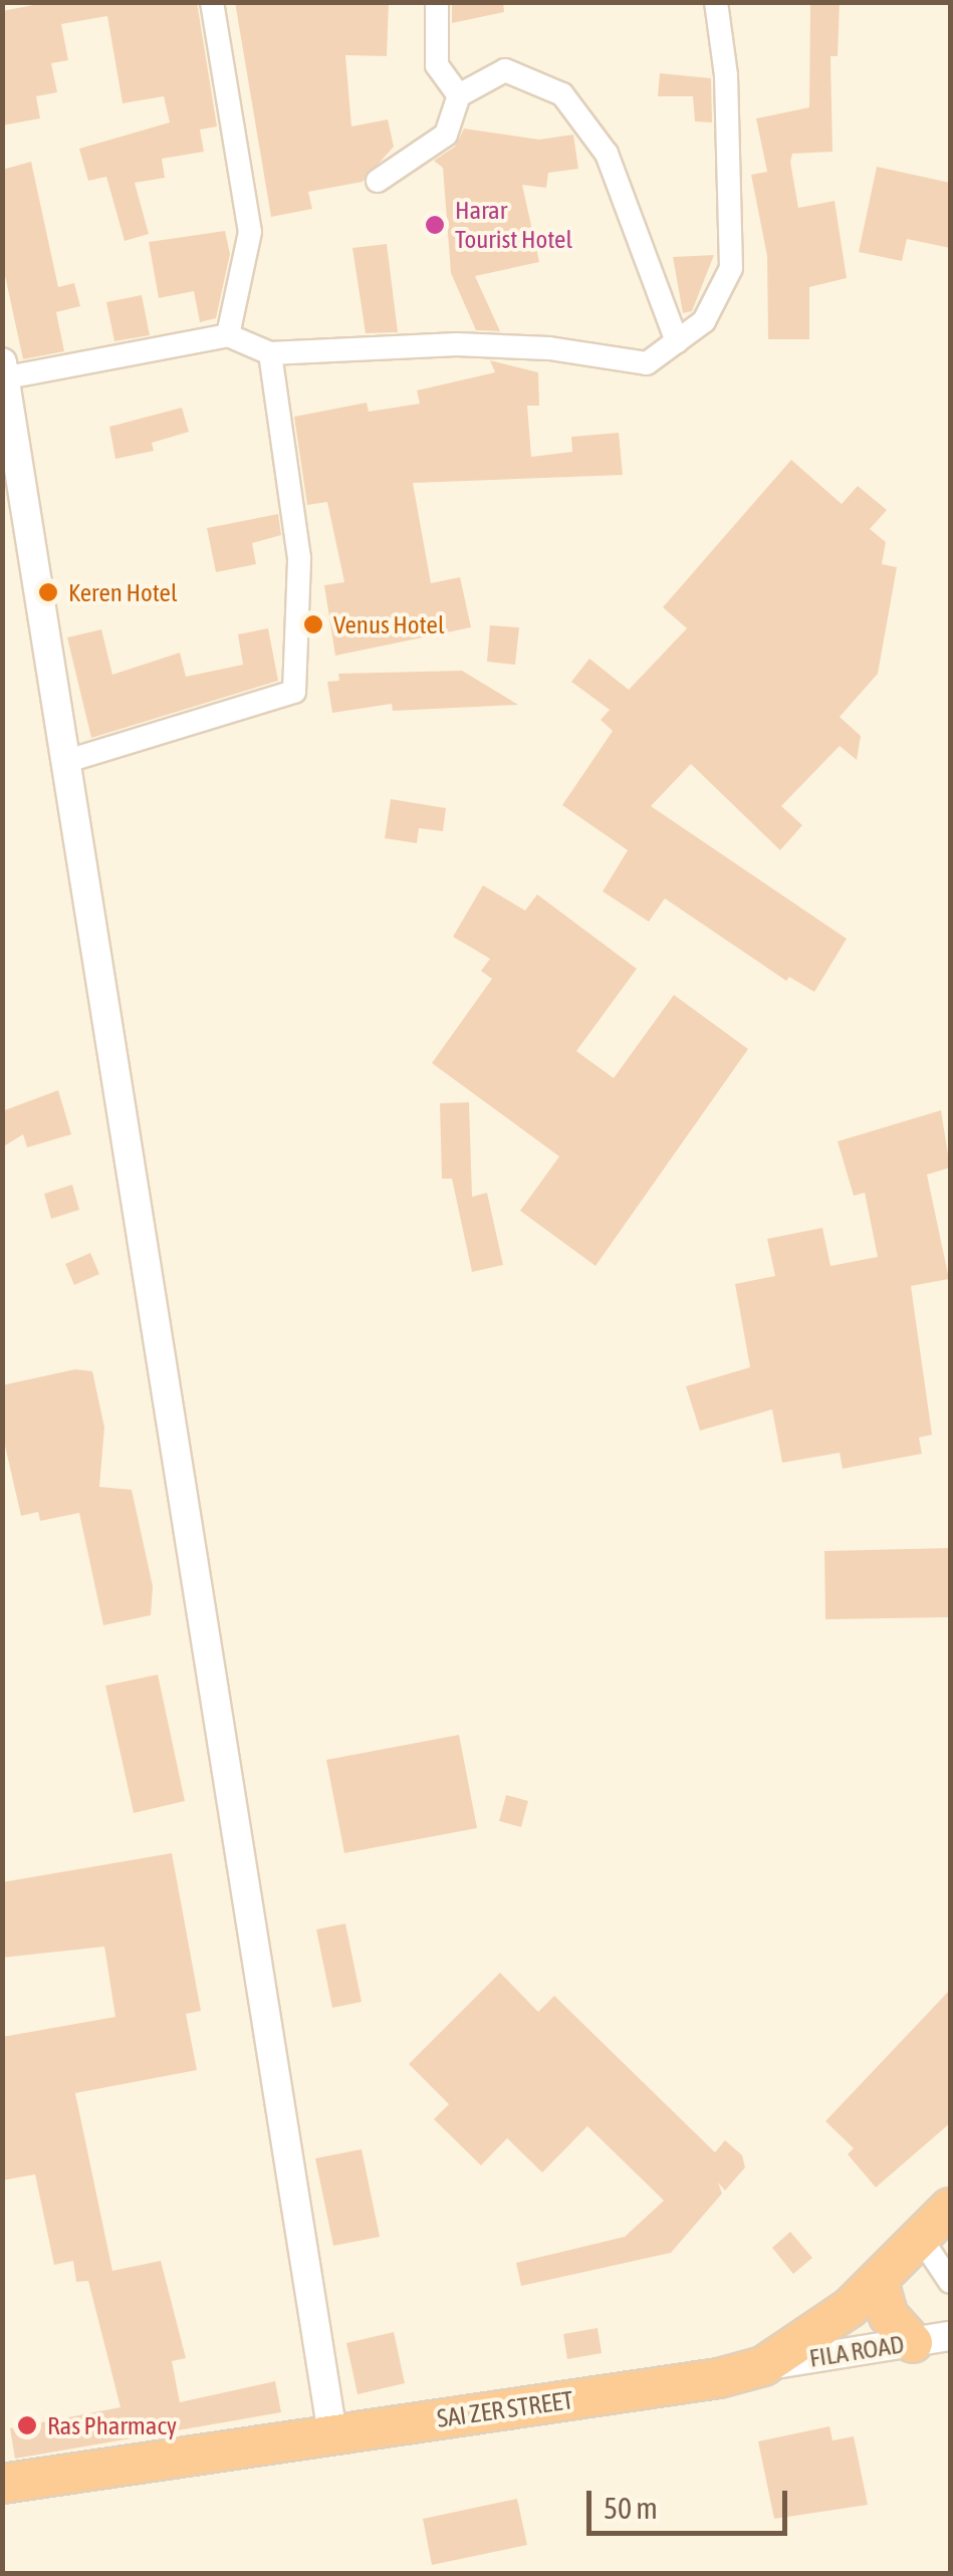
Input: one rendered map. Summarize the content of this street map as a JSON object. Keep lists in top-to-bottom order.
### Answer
{
  "streets": {
    "highway": ["SAI ZER STREET"],
    "street": ["FILA ROAD"]
  },
  "crossings": [
    ["FILA ROAD", "SAI ZER STREET"]
  ],
  "places": [
    "Harar Tourist Hotel",
    "Keren Hotel",
    "Venus Hotel",
    "Ras Pharmacy"
  ],
  "scale_bar": "50 m"
}
